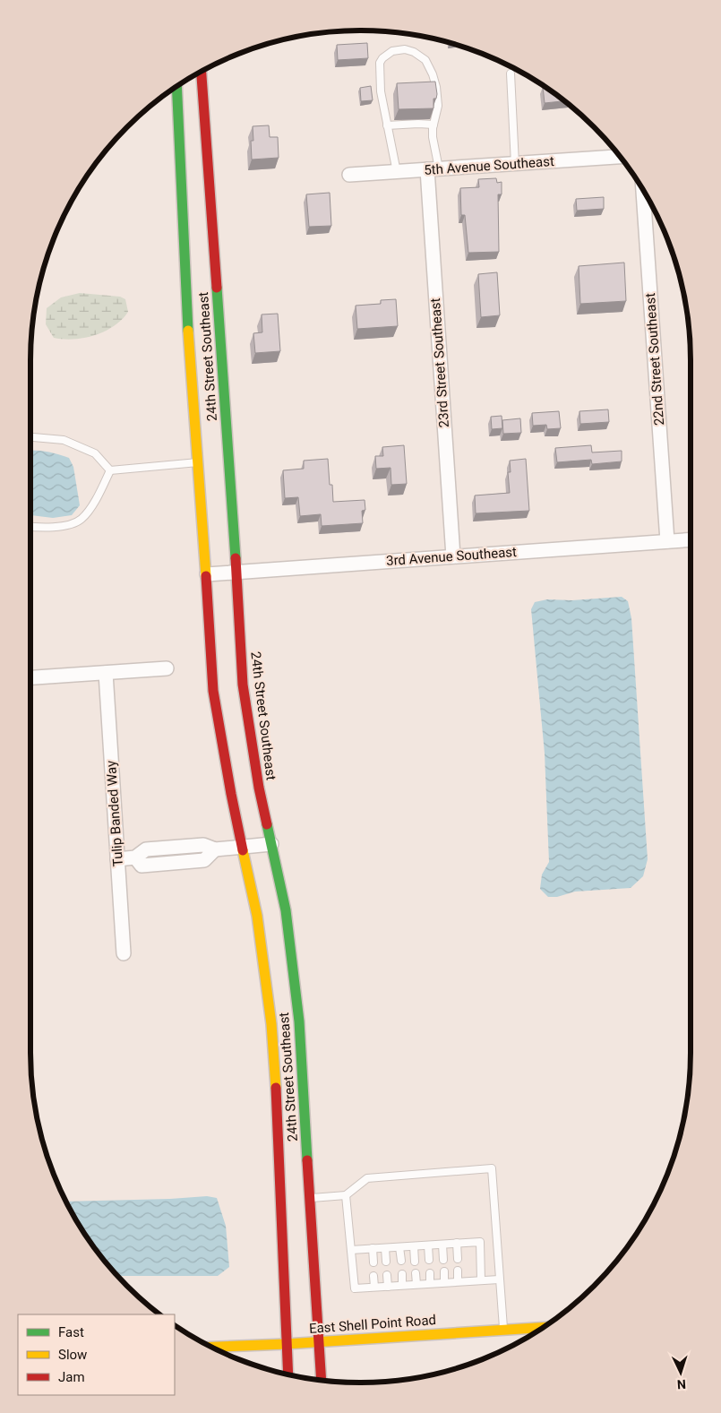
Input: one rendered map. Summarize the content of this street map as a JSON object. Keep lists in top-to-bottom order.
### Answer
{
  "streets": {
    "street": [
      "5th Avenue Southeast",
      "24th Street Southeast",
      "22nd Street Southeast",
      "23rd Street Southeast",
      "3rd Avenue Southeast",
      "Tulip Banded Way",
      "East Shell Point Road"
    ]
  },
  "crossings": [
    ["5th Avenue Southeast", "23rd Street Southeast"],
    ["24th Street Southeast", "3rd Avenue Southeast"],
    ["24th Street Southeast", "East Shell Point Road"],
    ["22nd Street Southeast", "3rd Avenue Southeast"],
    ["23rd Street Southeast", "3rd Avenue Southeast"]
  ],
  "legend": ["Fast", "Slow", "Jam"],
  "north": "bottom"
}
